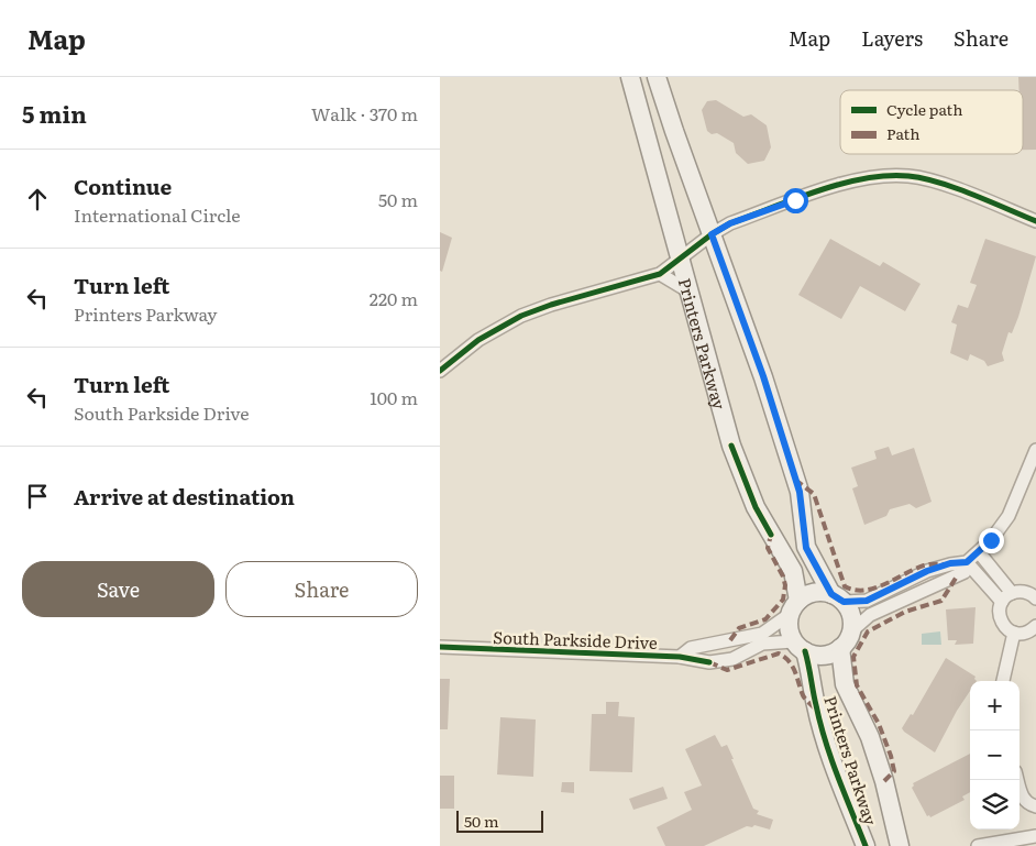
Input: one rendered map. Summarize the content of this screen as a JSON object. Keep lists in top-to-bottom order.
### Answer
{
  "streets": {
    "main road": ["Printers Parkway", "South Parkside Drive"]
  },
  "crossings": [
    ["Printers Parkway", "South Parkside Drive"]
  ],
  "legend": ["Cycle path", "Path"],
  "scale_bar": "50 m",
  "page": {
    "header": "Map",
    "nav": ["Map", "Layers", "Share"],
    "heading": ["5 min", "Walk · 370 m"],
    "list": [
      ["Continue", "International Circle", "50 m"],
      ["Turn left", "Printers Parkway", "220 m"],
      ["Turn left", "South Parkside Drive", "100 m"],
      "Arrive at destination"
    ],
    "buttons": ["Save", "Share"],
    "map_buttons": ["+", "−"],
    "scale": "50 m"
  }
}
